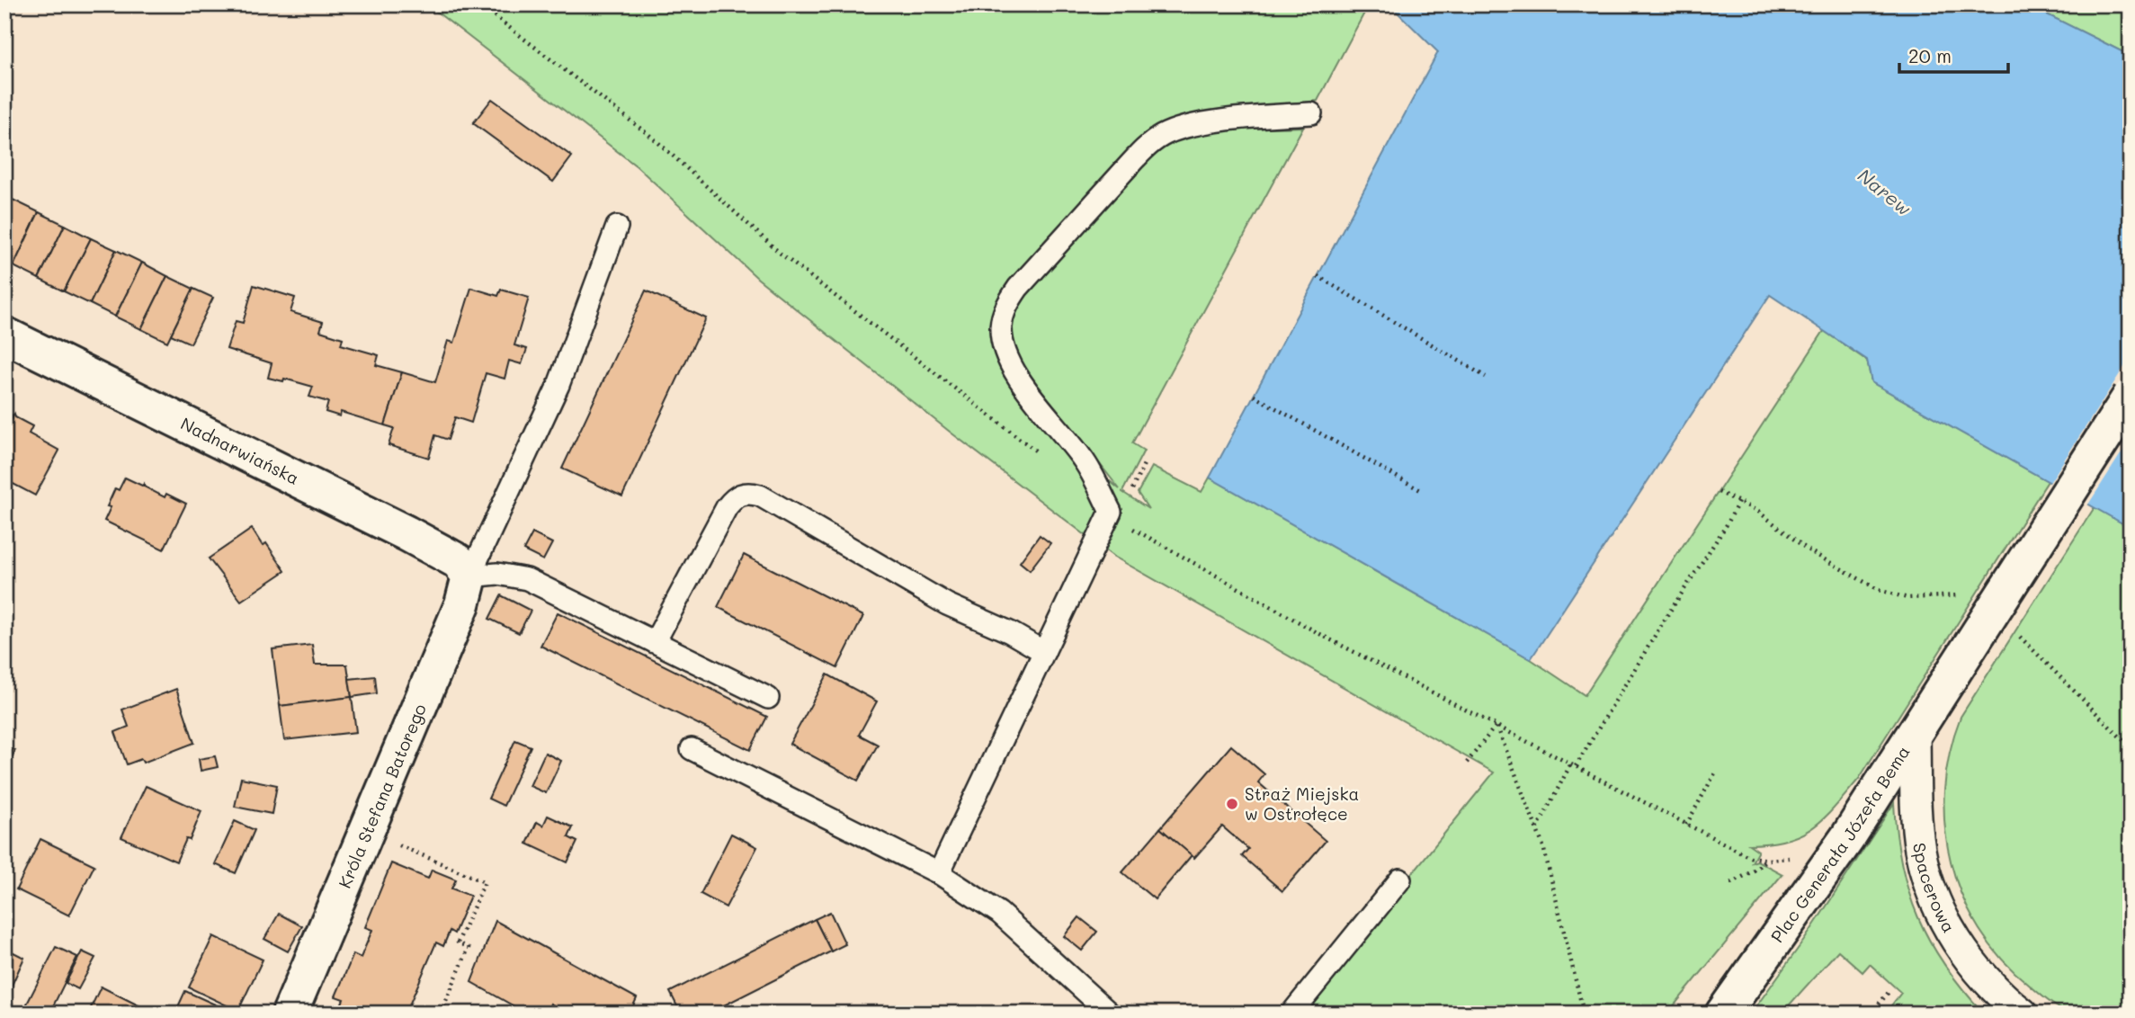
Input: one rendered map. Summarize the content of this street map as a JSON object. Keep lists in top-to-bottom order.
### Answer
{
  "streets": {
    "street": [
      "Nadnarwiańska",
      "Króla Stefana Batorego",
      "Plac Generała Józefa Bema",
      "Spacerowa"
    ]
  },
  "crossings": [
    ["Nadnarwiańska", "Króla Stefana Batorego"],
    ["Plac Generała Józefa Bema", "Spacerowa"]
  ],
  "water": ["Narew"],
  "places": ["Straż Miejska w Ostrołęce"],
  "scale_bar": "20 m"
}
